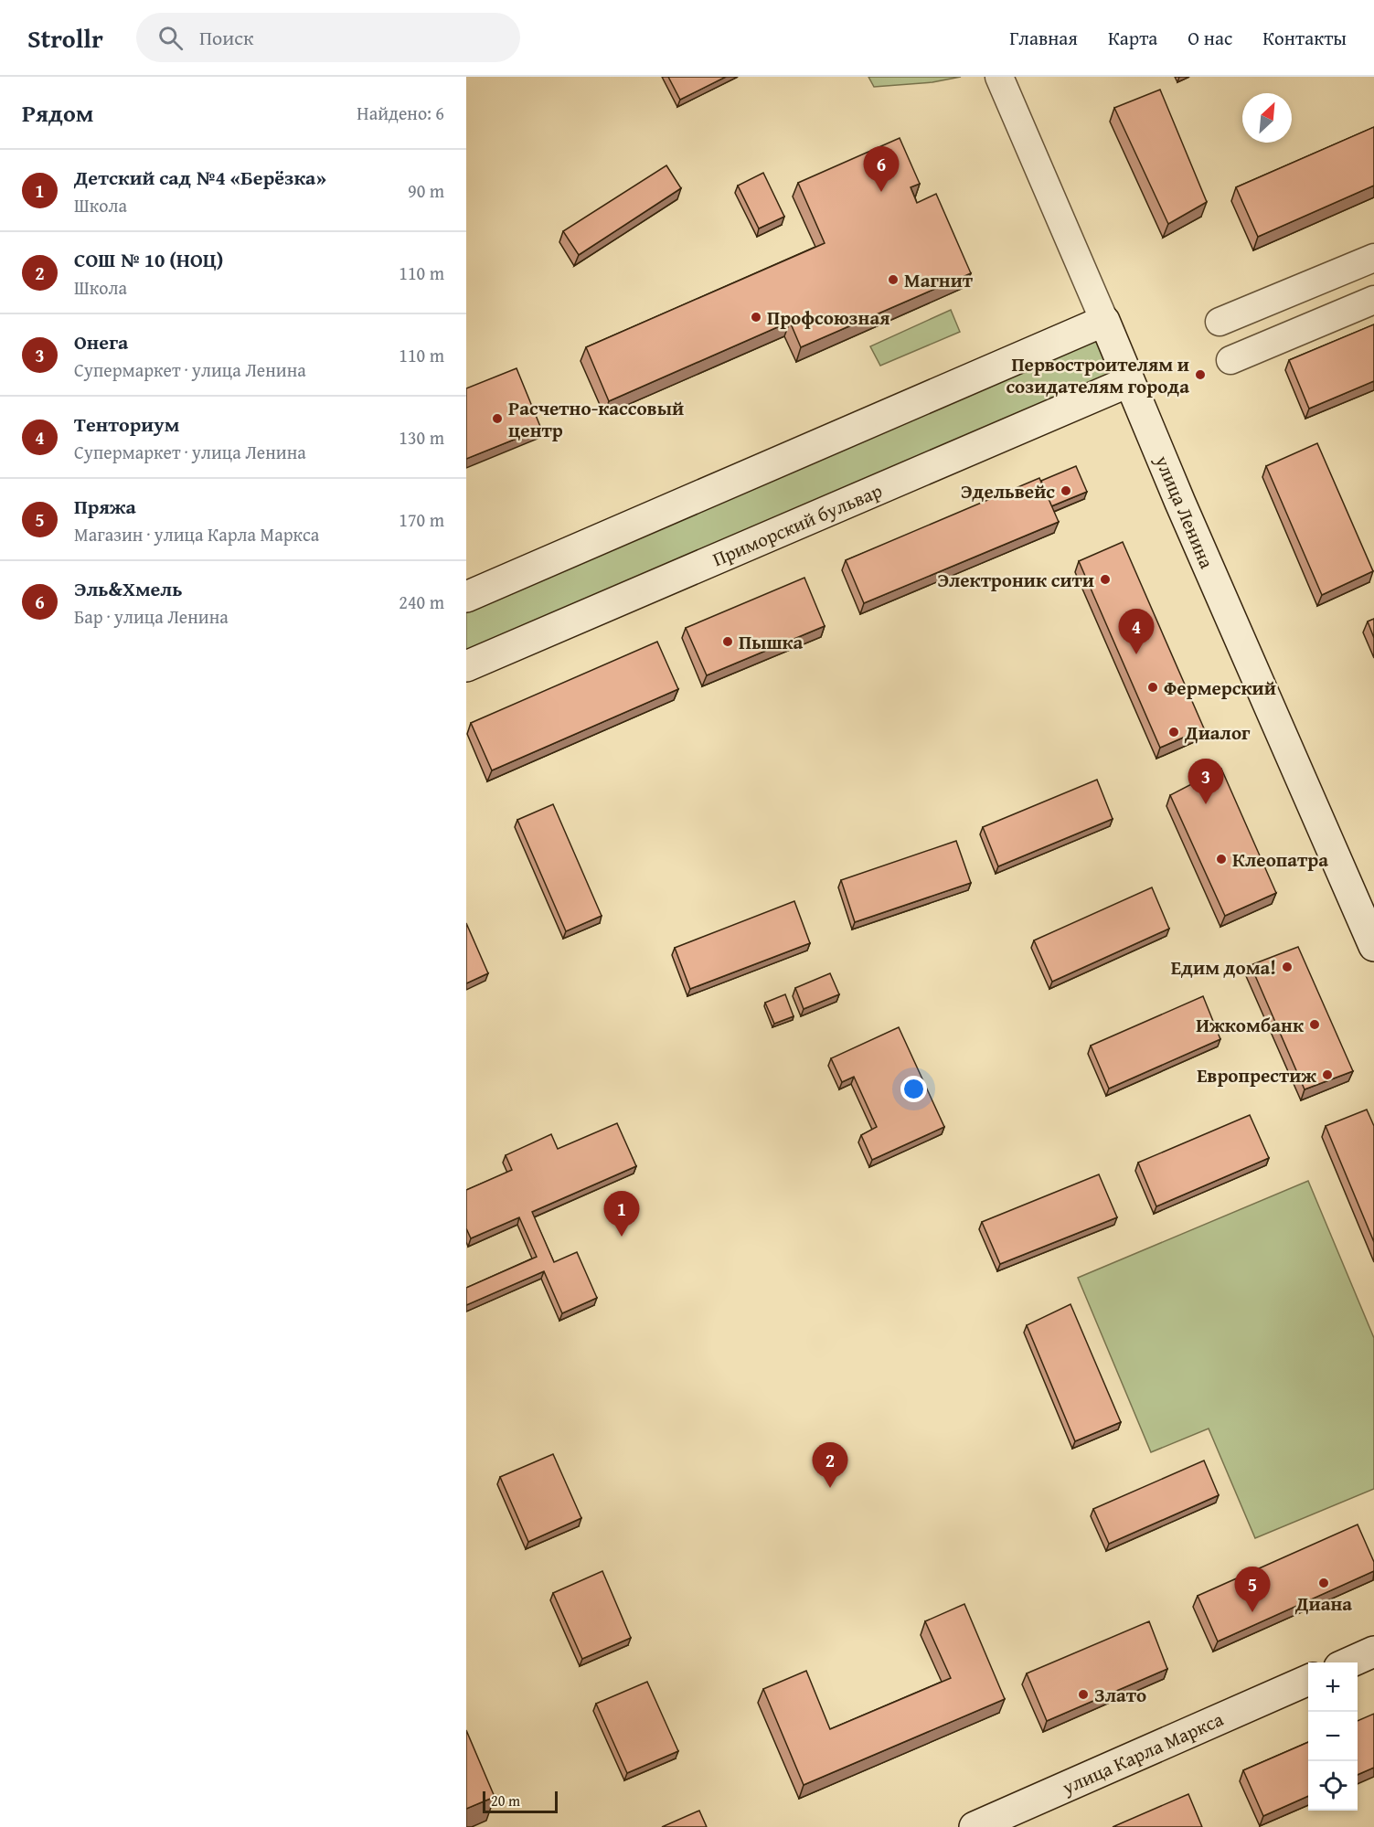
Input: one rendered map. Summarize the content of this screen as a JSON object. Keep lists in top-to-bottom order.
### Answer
{
  "streets": {
    "street": ["улица Ленина", "Приморский бульвар", "улица Карла Маркса"]
  },
  "crossings": [
    ["улица Ленина", "Приморский бульвар"]
  ],
  "places": [
    "Магнит",
    "Профсоюзная",
    "Первостроителям и созидателям города",
    "Расчетно-кассовый центр",
    "Эдельвейс",
    "Электроник сити",
    "Пышка",
    "Фермерский",
    "Диалог",
    "Клеопатра",
    "Едим дома!",
    "Ижкомбанк",
    "Европрестиж",
    "Диана",
    "Злато"
  ],
  "scale_bar": "20 m",
  "north": "top right",
  "page": {
    "header": "Strollr",
    "search": "Поиск",
    "nav": [
      "Главная",
      "Карта",
      "О нас",
      "Контакты"
    ],
    "heading": ["Рядом", "Найдено: 6"],
    "pins": [
      "6",
      "4",
      "3",
      "1",
      "2",
      "5"
    ],
    "list": [
      {
        "mark": "1",
        "name": "Детский сад №4 «Берёзка»",
        "note": "Школа",
        "value": "90 m"
      },
      {
        "mark": "2",
        "name": "СОШ № 10 (НОЦ)",
        "note": "Школа",
        "value": "110 m"
      },
      {
        "mark": "3",
        "name": "Онега",
        "note": "Супермаркет · улица Ленина",
        "value": "110 m"
      },
      {
        "mark": "4",
        "name": "Тенториум",
        "note": "Супермаркет · улица Ленина",
        "value": "130 m"
      },
      {
        "mark": "5",
        "name": "Пряжа",
        "note": "Магазин · улица Карла Маркса",
        "value": "170 m"
      },
      {
        "mark": "6",
        "name": "Эль&Хмель",
        "note": "Бар · улица Ленина",
        "value": "240 m"
      }
    ],
    "map_buttons": ["+", "−"],
    "scale": "20 m"
  }
}
